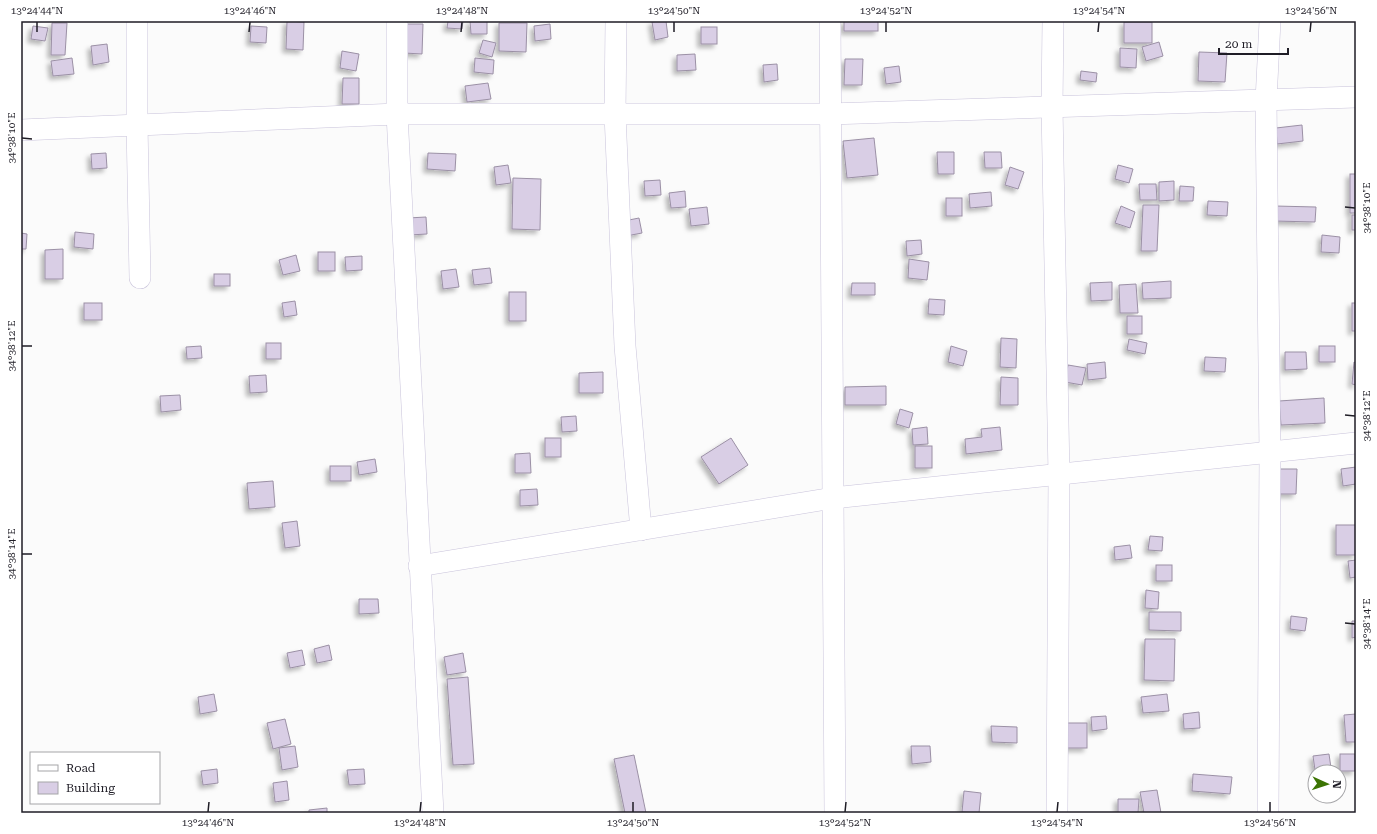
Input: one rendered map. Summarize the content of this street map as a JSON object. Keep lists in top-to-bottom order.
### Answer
{
  "legend": ["Road", "Building"],
  "scale_bar": "20 m",
  "north": "right",
  "coordinates": [
    "13°24'44\"N",
    "13°24'46\"N",
    "13°24'48\"N",
    "13°24'50\"N",
    "13°24'52\"N",
    "13°24'54\"N",
    "13°24'56\"N",
    "34°38'10\"E",
    "34°38'12\"E",
    "34°38'14\"E"
  ]
}
